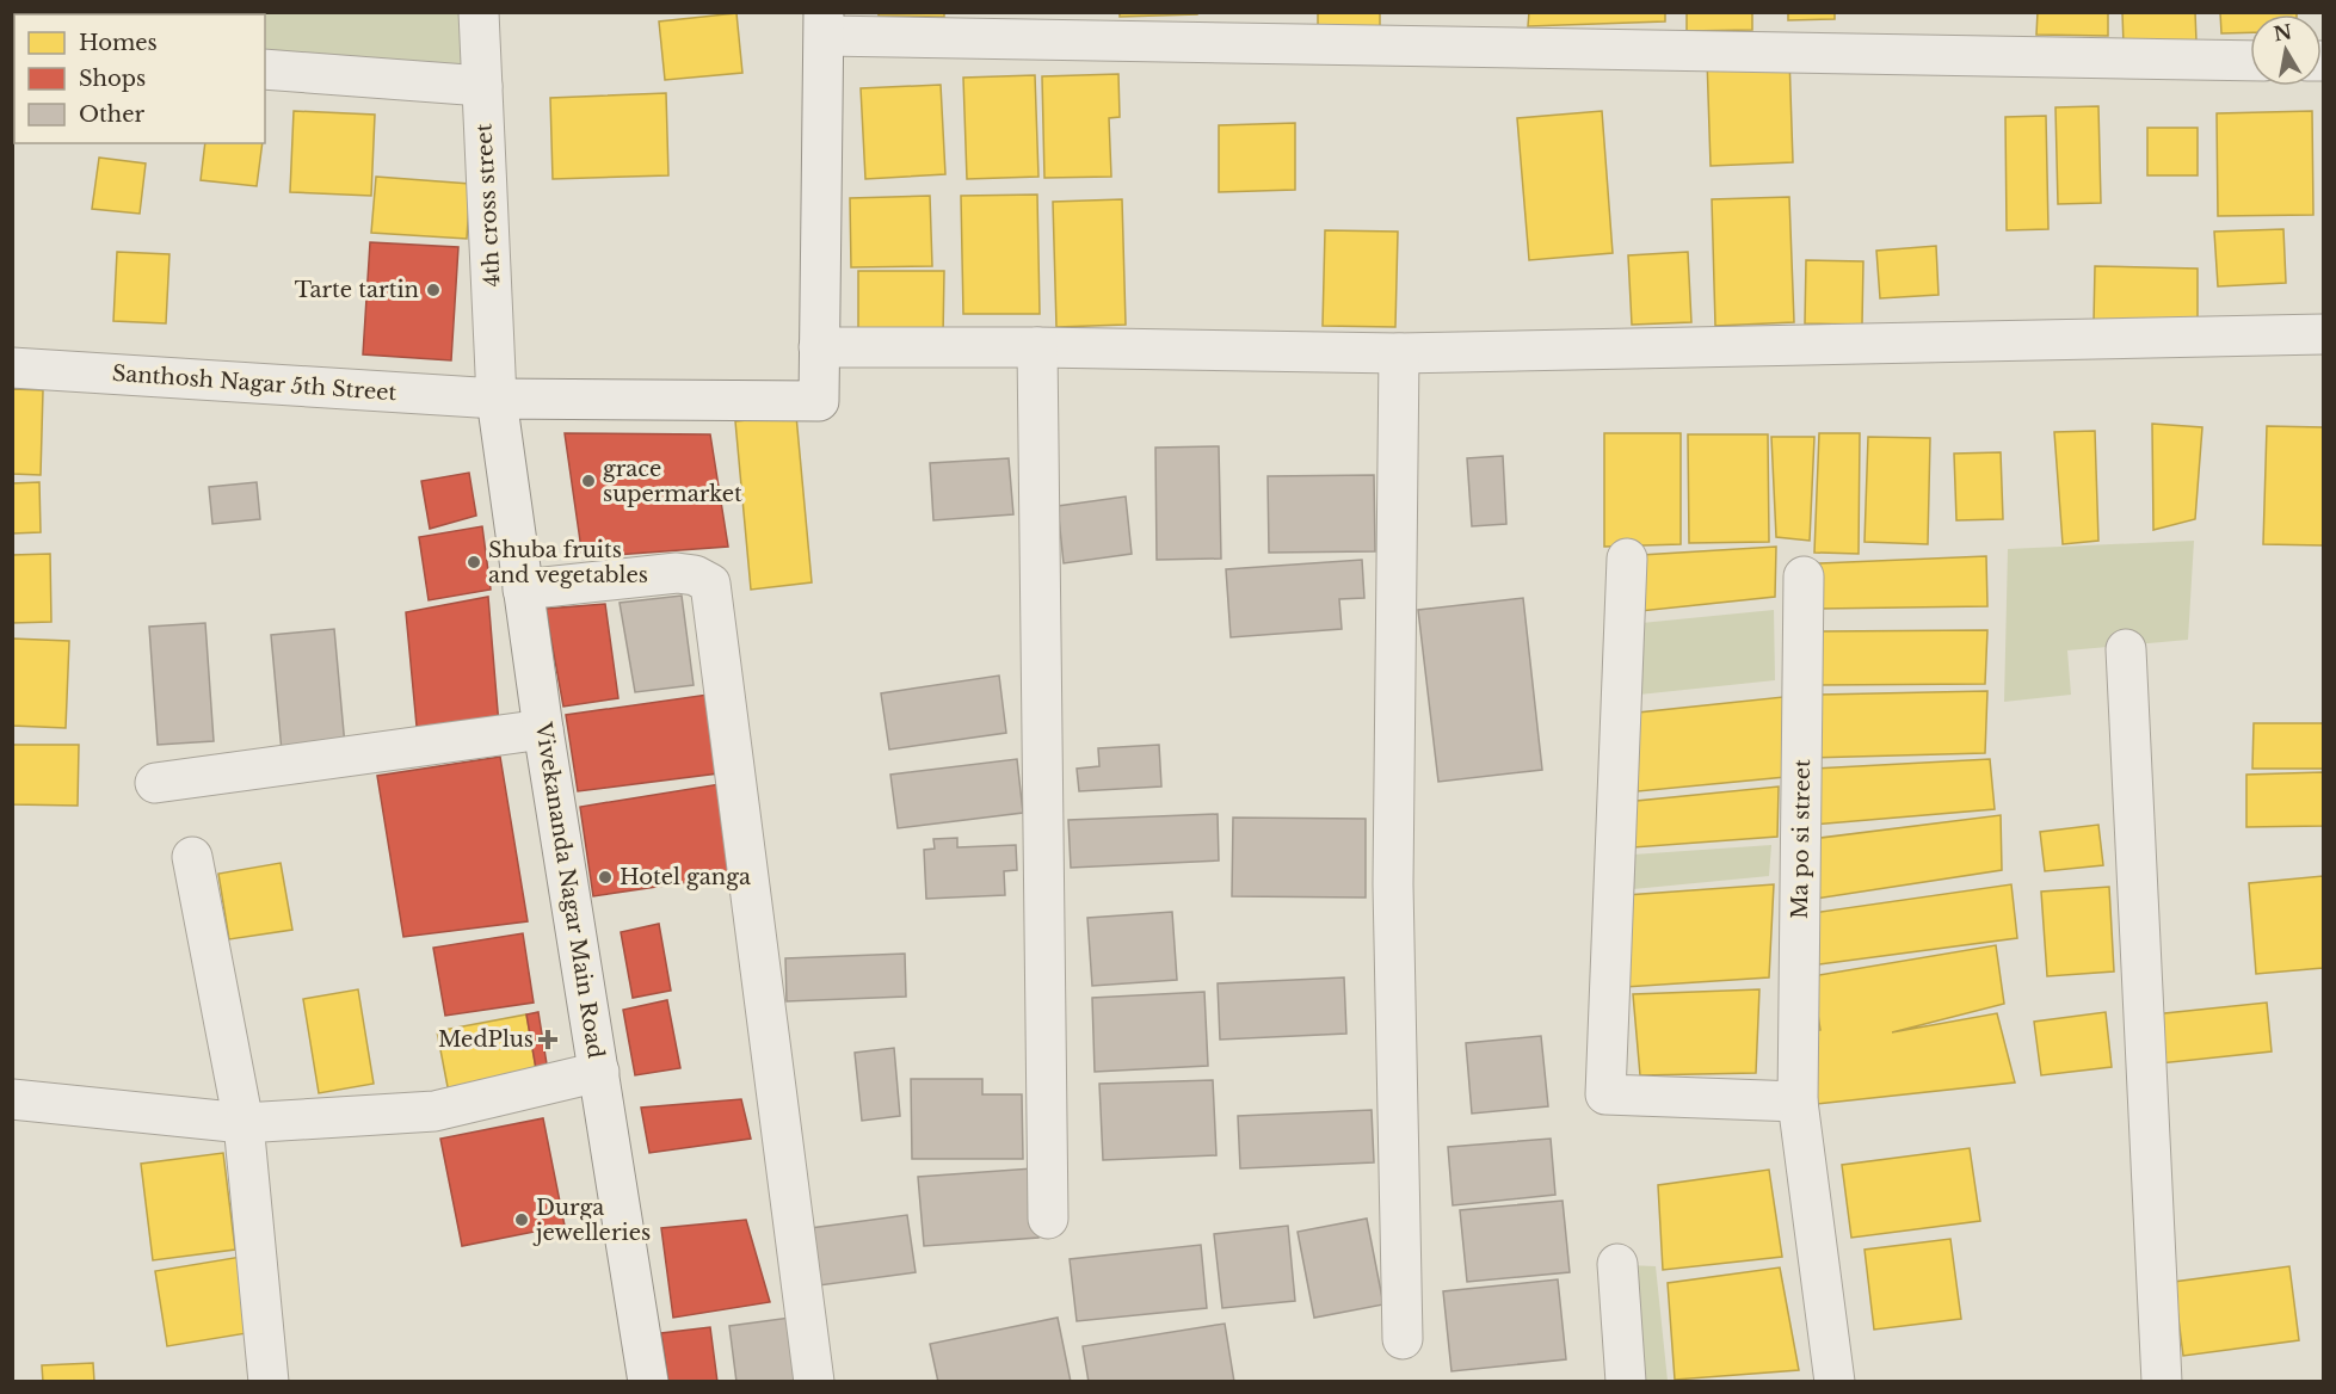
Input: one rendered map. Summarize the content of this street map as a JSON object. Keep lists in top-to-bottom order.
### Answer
{
  "streets": {
    "street": [
      "4th cross street",
      "Santhosh Nagar 5th Street",
      "Ma po si street",
      "Vivekananda Nagar Main Road"
    ]
  },
  "crossings": [
    ["4th cross street", "Santhosh Nagar 5th Street"],
    ["4th cross street", "Vivekananda Nagar Main Road"],
    ["Santhosh Nagar 5th Street", "Vivekananda Nagar Main Road"]
  ],
  "places": {
    "other": [
      "Tarte tartin",
      "grace supermarket",
      "Shuba fruits and vegetables",
      "Hotel ganga",
      "Durga jewelleries"
    ],
    "health": ["MedPlus"]
  },
  "legend": ["Homes", "Shops", "Other"],
  "north": "top"
}
